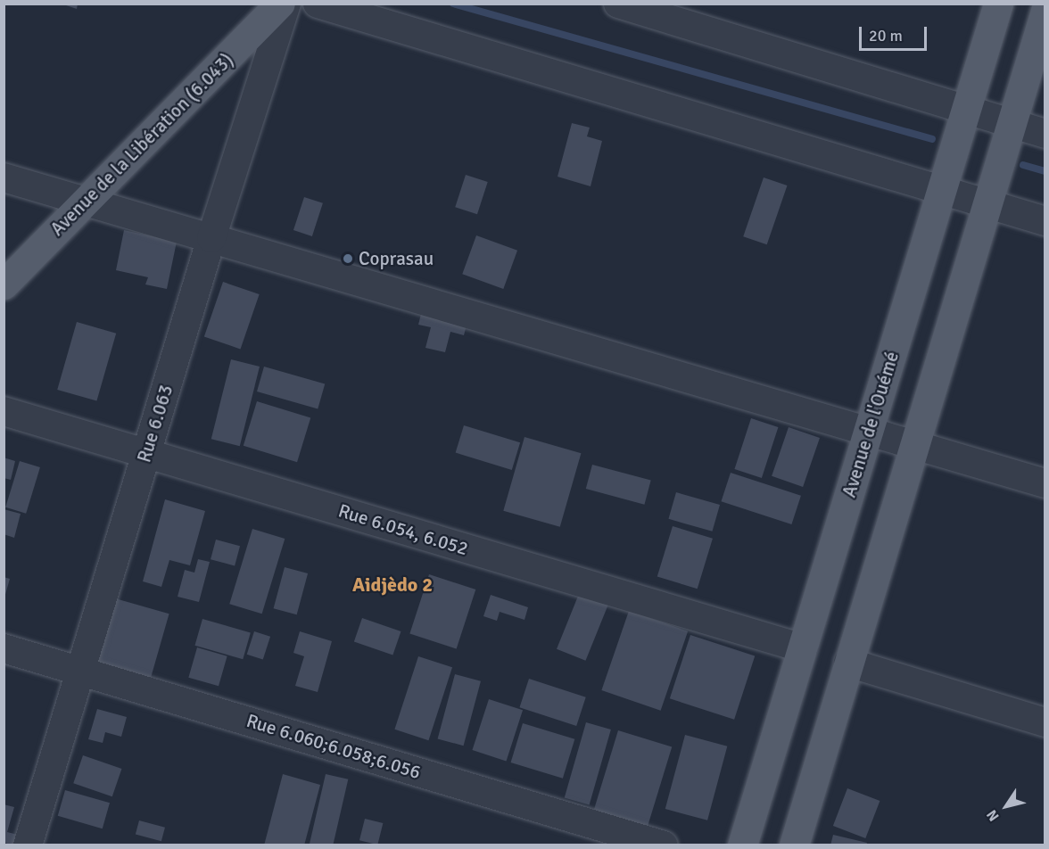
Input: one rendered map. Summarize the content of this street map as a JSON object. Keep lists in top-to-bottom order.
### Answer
{
  "streets": {
    "main road": ["Avenue de la Libération (6.043)", "Avenue de l'Ouémé"],
    "street": ["Rue 6.063", "Rue 6.054, 6.052", "Rue 6.060;6.058;6.056"]
  },
  "crossings": [
    ["Rue 6.063", "Rue 6.054, 6.052"],
    ["Rue 6.063", "Rue 6.060;6.058;6.056"],
    ["Avenue de l'Ouémé", "Rue 6.054, 6.052"]
  ],
  "districts": ["Aidjèdo 2"],
  "places": ["Coprasau"],
  "scale_bar": "20 m",
  "north": "bottom left"
}
